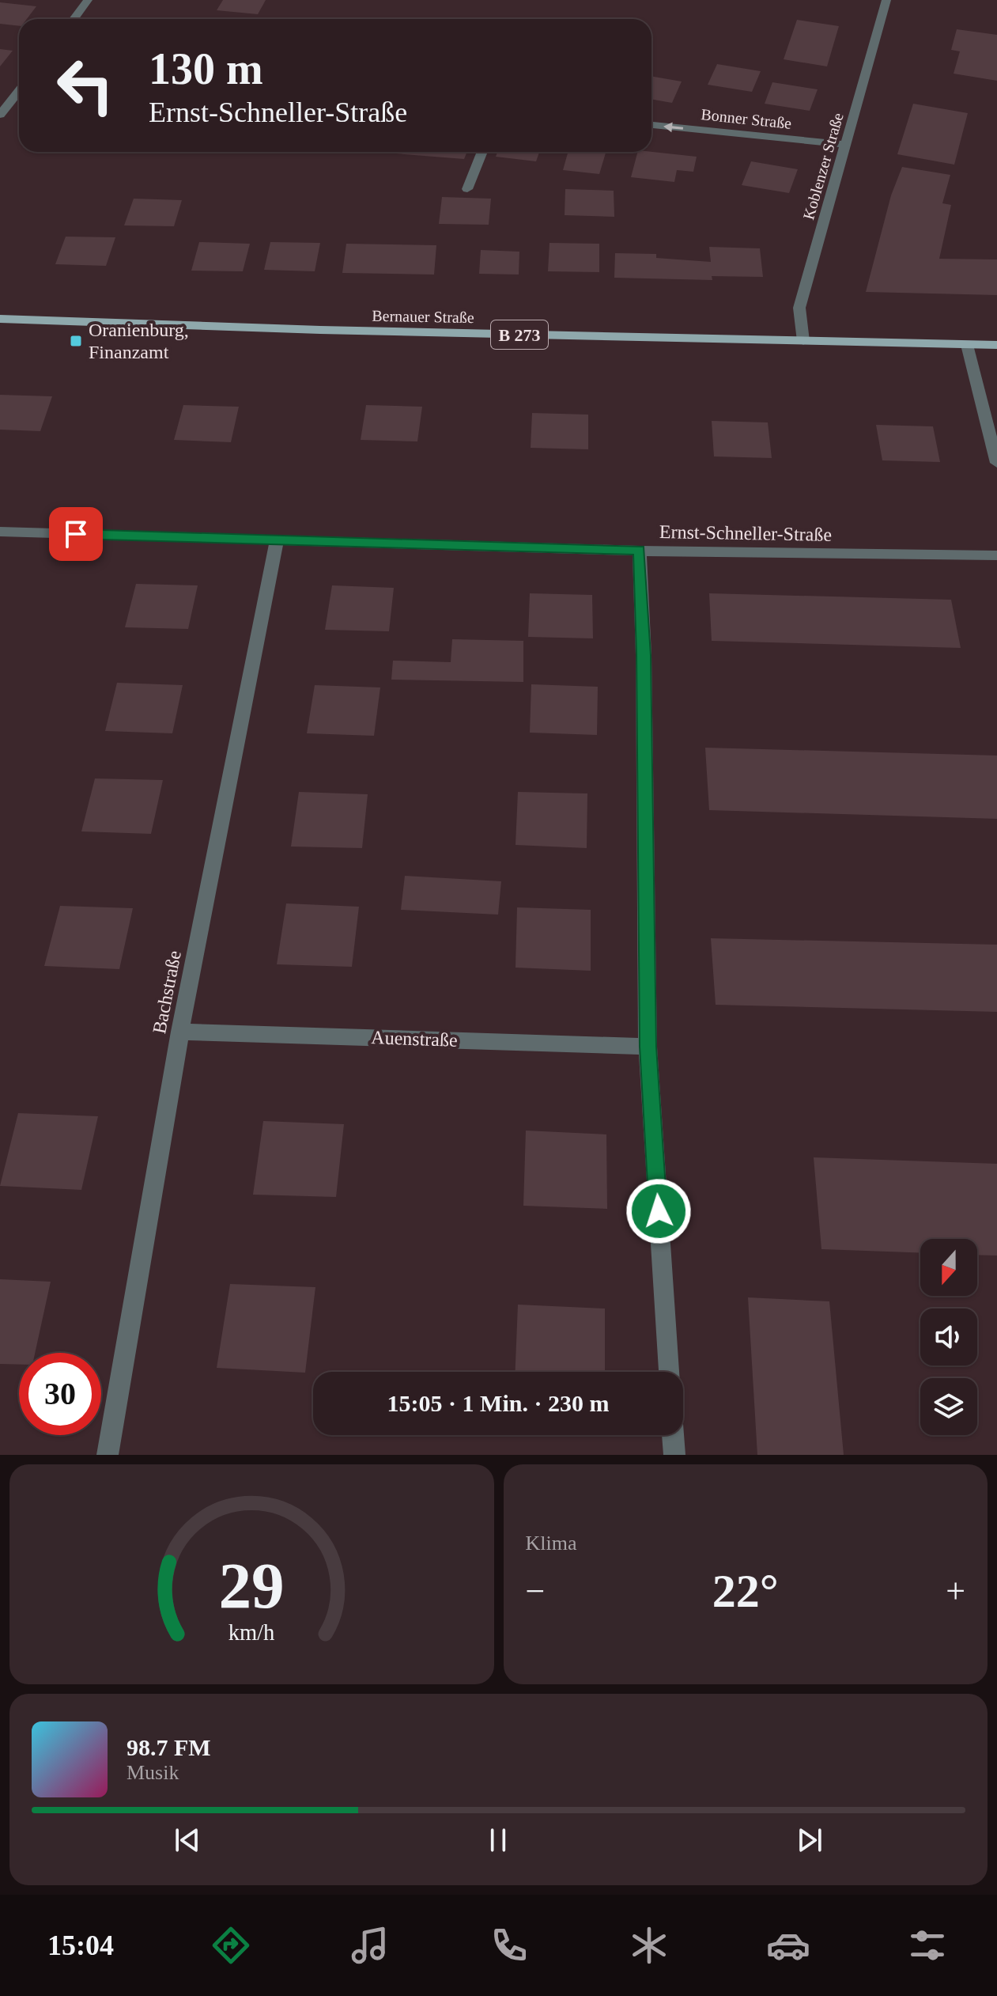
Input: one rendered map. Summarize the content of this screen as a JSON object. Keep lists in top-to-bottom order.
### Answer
{
  "streets": {
    "main road": ["Bernauer Straße", "B 273"],
    "street": [
      "Bonner Straße",
      "Koblenzer Straße",
      "Ernst-Schneller-Straße",
      "Bachstraße",
      "Auenstraße"
    ]
  },
  "crossings": [
    ["Bonner Straße", "Koblenzer Straße"],
    ["Koblenzer Straße", "Bernauer Straße"],
    ["Ernst-Schneller-Straße", "Bachstraße"],
    ["Bachstraße", "Auenstraße"]
  ],
  "one_way": ["Bonner Straße"],
  "places": {
    "transit": ["Oranienburg, Finanzamt"]
  },
  "north": "bottom",
  "page": {
    "turn": ["130 m", "Ernst-Schneller-Straße"],
    "limit": "30",
    "trip": "15:05 · 1 Min. · 230 m",
    "tile": "Klima",
    "heat": ["−", "22°", "+"],
    "song": ["98.7 FM", "Musik"],
    "tabs": "15:04",
    "gauge": ["29", "km/h"]
  }
}
